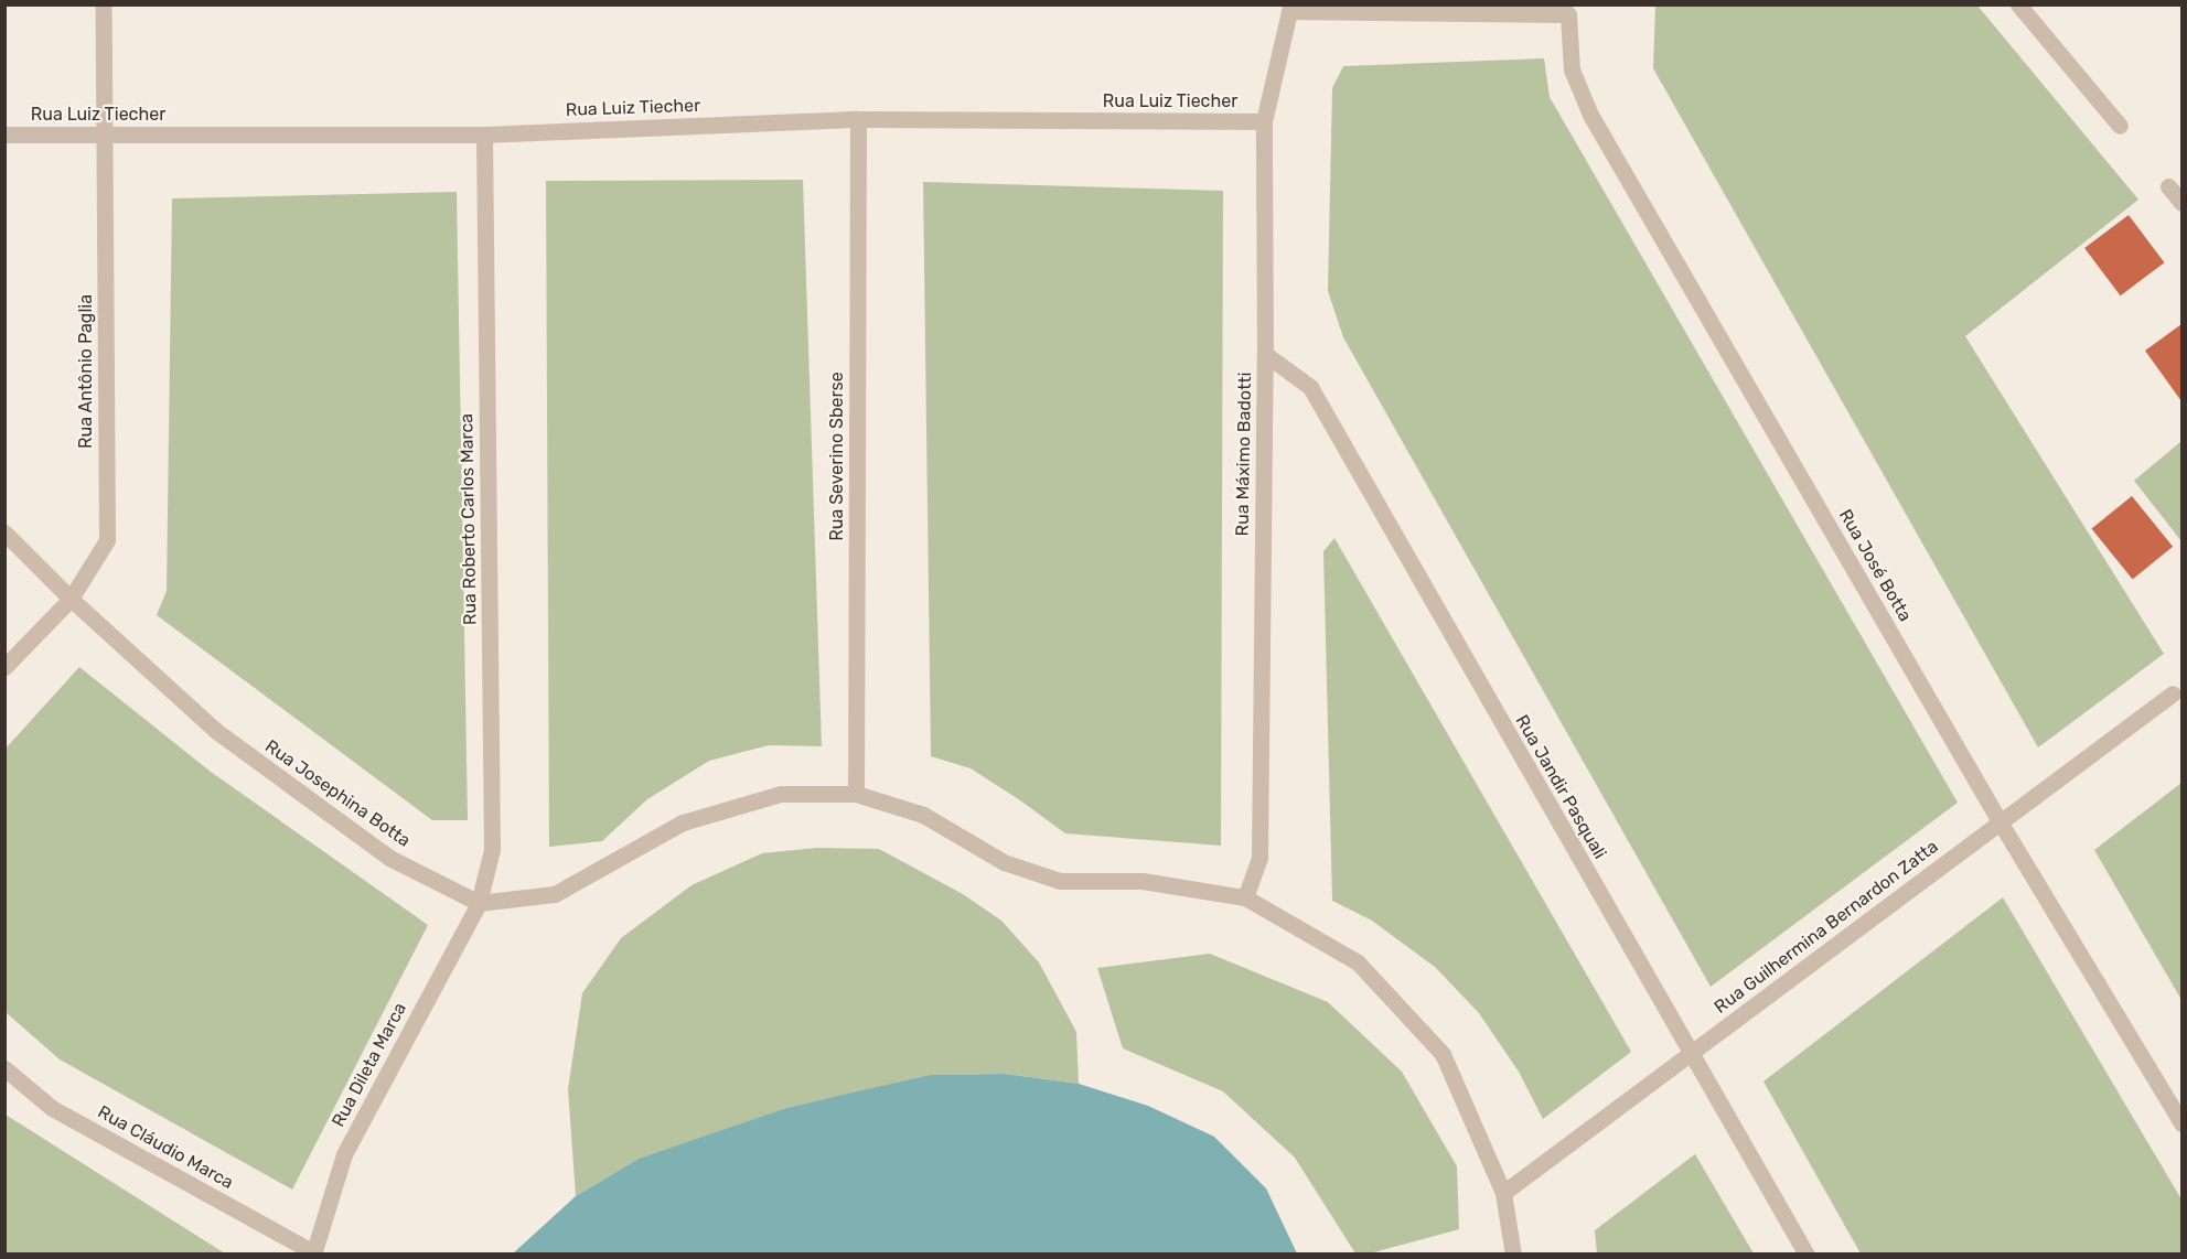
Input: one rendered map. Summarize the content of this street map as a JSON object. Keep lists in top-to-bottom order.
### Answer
{
  "streets": {
    "street": [
      "Rua Luiz Tiecher",
      "Rua Antônio Paglia",
      "Rua Máximo Badotti",
      "Rua Severino Sberse",
      "Rua Roberto Carlos Marca",
      "Rua José Botta",
      "Rua Jandir Pasquali",
      "Rua Josephina Botta",
      "Rua Guilhermina Bernardon Zatta",
      "Rua Dileta Marca",
      "Rua Cláudio Marca"
    ]
  },
  "crossings": [
    ["Rua Luiz Tiecher", "Rua Antônio Paglia"],
    ["Rua Luiz Tiecher", "Rua Máximo Badotti"],
    ["Rua Luiz Tiecher", "Rua Severino Sberse"],
    ["Rua Luiz Tiecher", "Rua Roberto Carlos Marca"],
    ["Rua Antônio Paglia", "Rua Josephina Botta"],
    ["Rua Máximo Badotti", "Rua José Botta"],
    ["Rua Máximo Badotti", "Rua Jandir Pasquali"],
    ["Rua Roberto Carlos Marca", "Rua Josephina Botta"],
    ["Rua Roberto Carlos Marca", "Rua Dileta Marca"],
    ["Rua José Botta", "Rua Guilhermina Bernardon Zatta"],
    ["Rua Jandir Pasquali", "Rua Guilhermina Bernardon Zatta"],
    ["Rua Josephina Botta", "Rua Dileta Marca"],
    ["Rua Dileta Marca", "Rua Cláudio Marca"]
  ]
}
